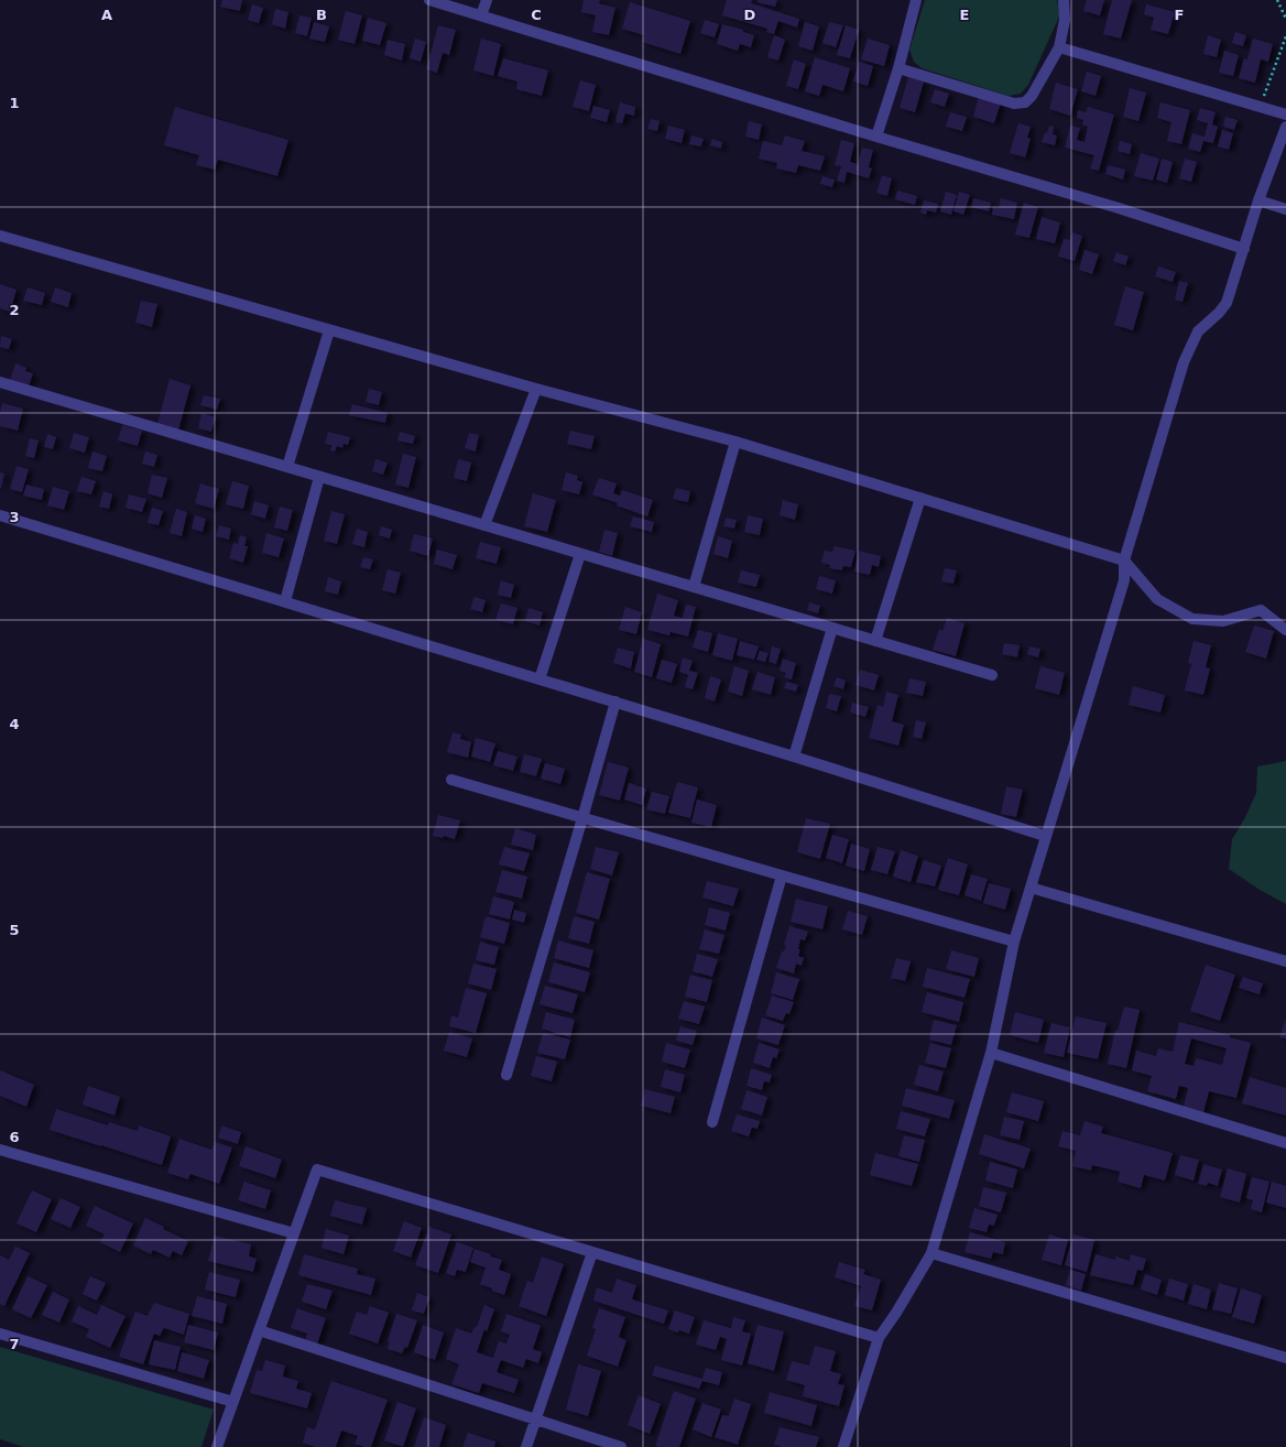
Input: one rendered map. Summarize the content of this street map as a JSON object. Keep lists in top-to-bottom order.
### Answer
{
  "grid": {
    "columns": [
      "A",
      "B",
      "C",
      "D",
      "E",
      "F"
    ],
    "rows": [
      "1",
      "2",
      "3",
      "4",
      "5",
      "6",
      "7"
    ]
  }
}
